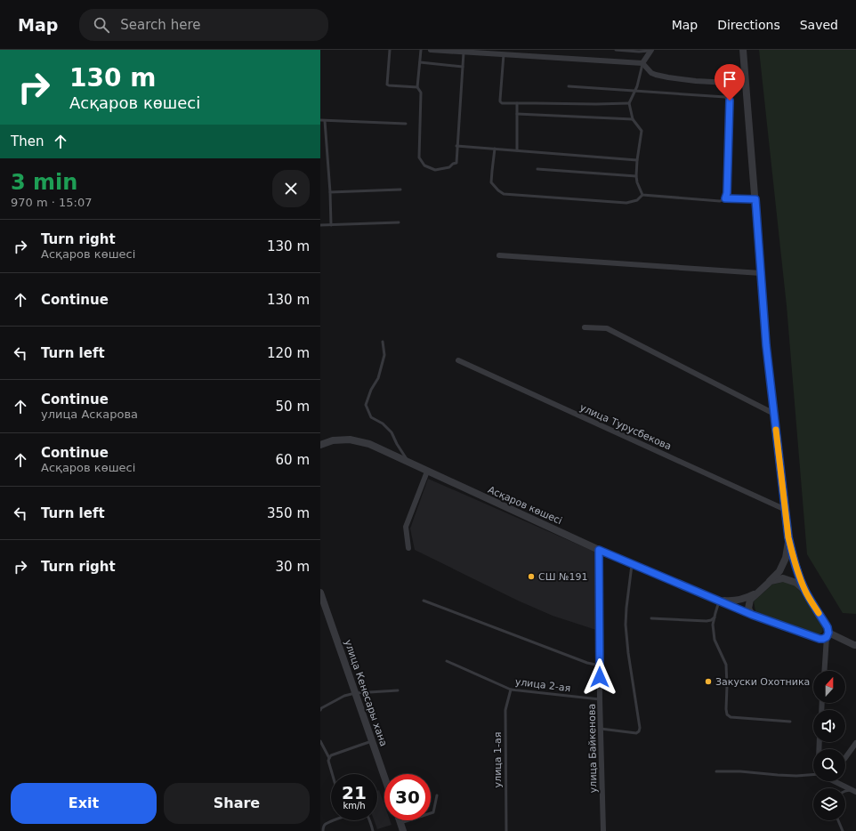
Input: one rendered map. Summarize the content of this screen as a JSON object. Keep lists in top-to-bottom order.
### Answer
{
  "streets": {
    "street": [
      "улица Турусбекова",
      "Асқаров көшесі",
      "улица Кенесары хана",
      "улица Байкенова"
    ],
    "lane": ["улица 2-ая", "улица 1-ая"]
  },
  "crossings": [
    ["Асқаров көшесі", "улица Байкенова"],
    ["улица 2-ая", "улица Байкенова"],
    ["улица 2-ая", "улица 1-ая"]
  ],
  "places": ["СШ №191", "Закуски Охотника"],
  "north": "top",
  "page": {
    "header": "Map",
    "search": "Search here",
    "nav": ["Map", "Directions", "Saved"],
    "turn": ["130 m", "Асқаров көшесі"],
    "then": "Then",
    "heading": ["3 min", "970 m · 15:07"],
    "list": [
      {
        "name": "Turn right",
        "note": "Асқаров көшесі",
        "value": "130 m"
      },
      {
        "name": "Continue",
        "value": "130 m"
      },
      {
        "name": "Turn left",
        "value": "120 m"
      },
      {
        "name": "Continue",
        "note": "улица Аскарова",
        "value": "50 m"
      },
      {
        "name": "Continue",
        "note": "Асқаров көшесі",
        "value": "60 m"
      },
      {
        "name": "Turn left",
        "value": "350 m"
      },
      {
        "name": "Turn right",
        "value": "30 m"
      }
    ],
    "speed": "21 km/h",
    "limit": "30",
    "buttons": ["Exit", "Share"]
  }
}
